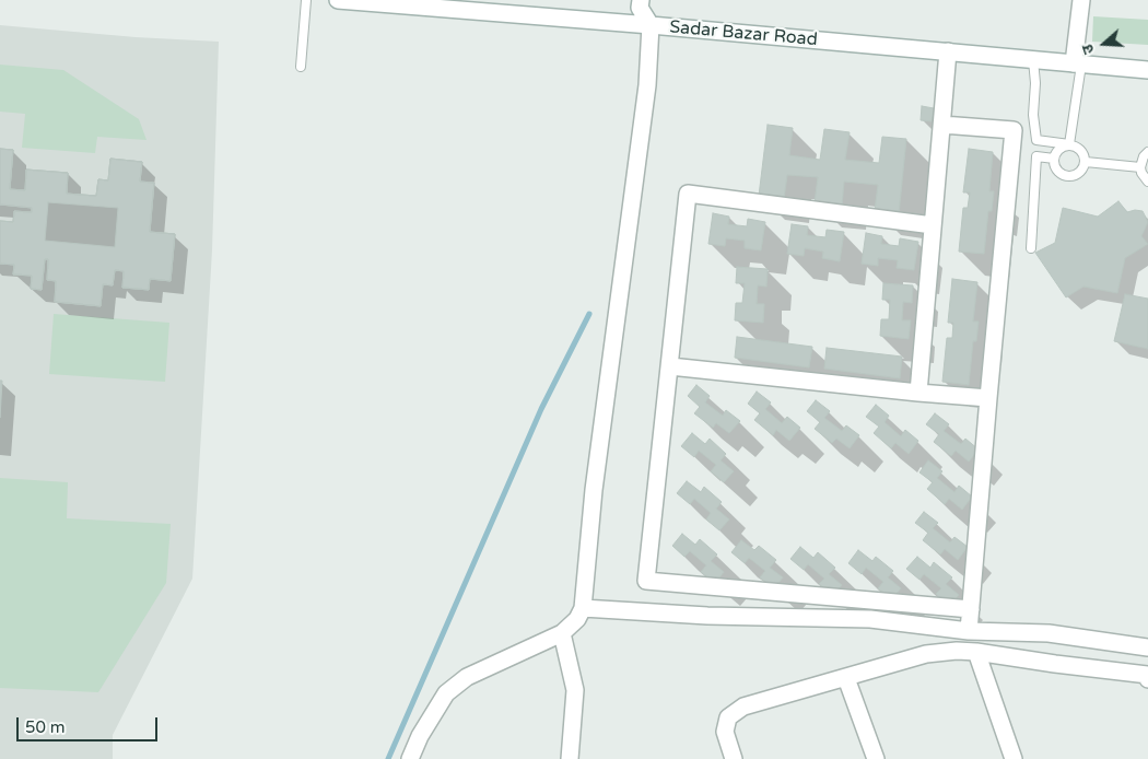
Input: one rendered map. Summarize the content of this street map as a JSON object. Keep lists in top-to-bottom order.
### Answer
{
  "streets": {
    "street": ["Sadar Bazar Road"]
  },
  "scale_bar": "50 m",
  "north": "left"
}
